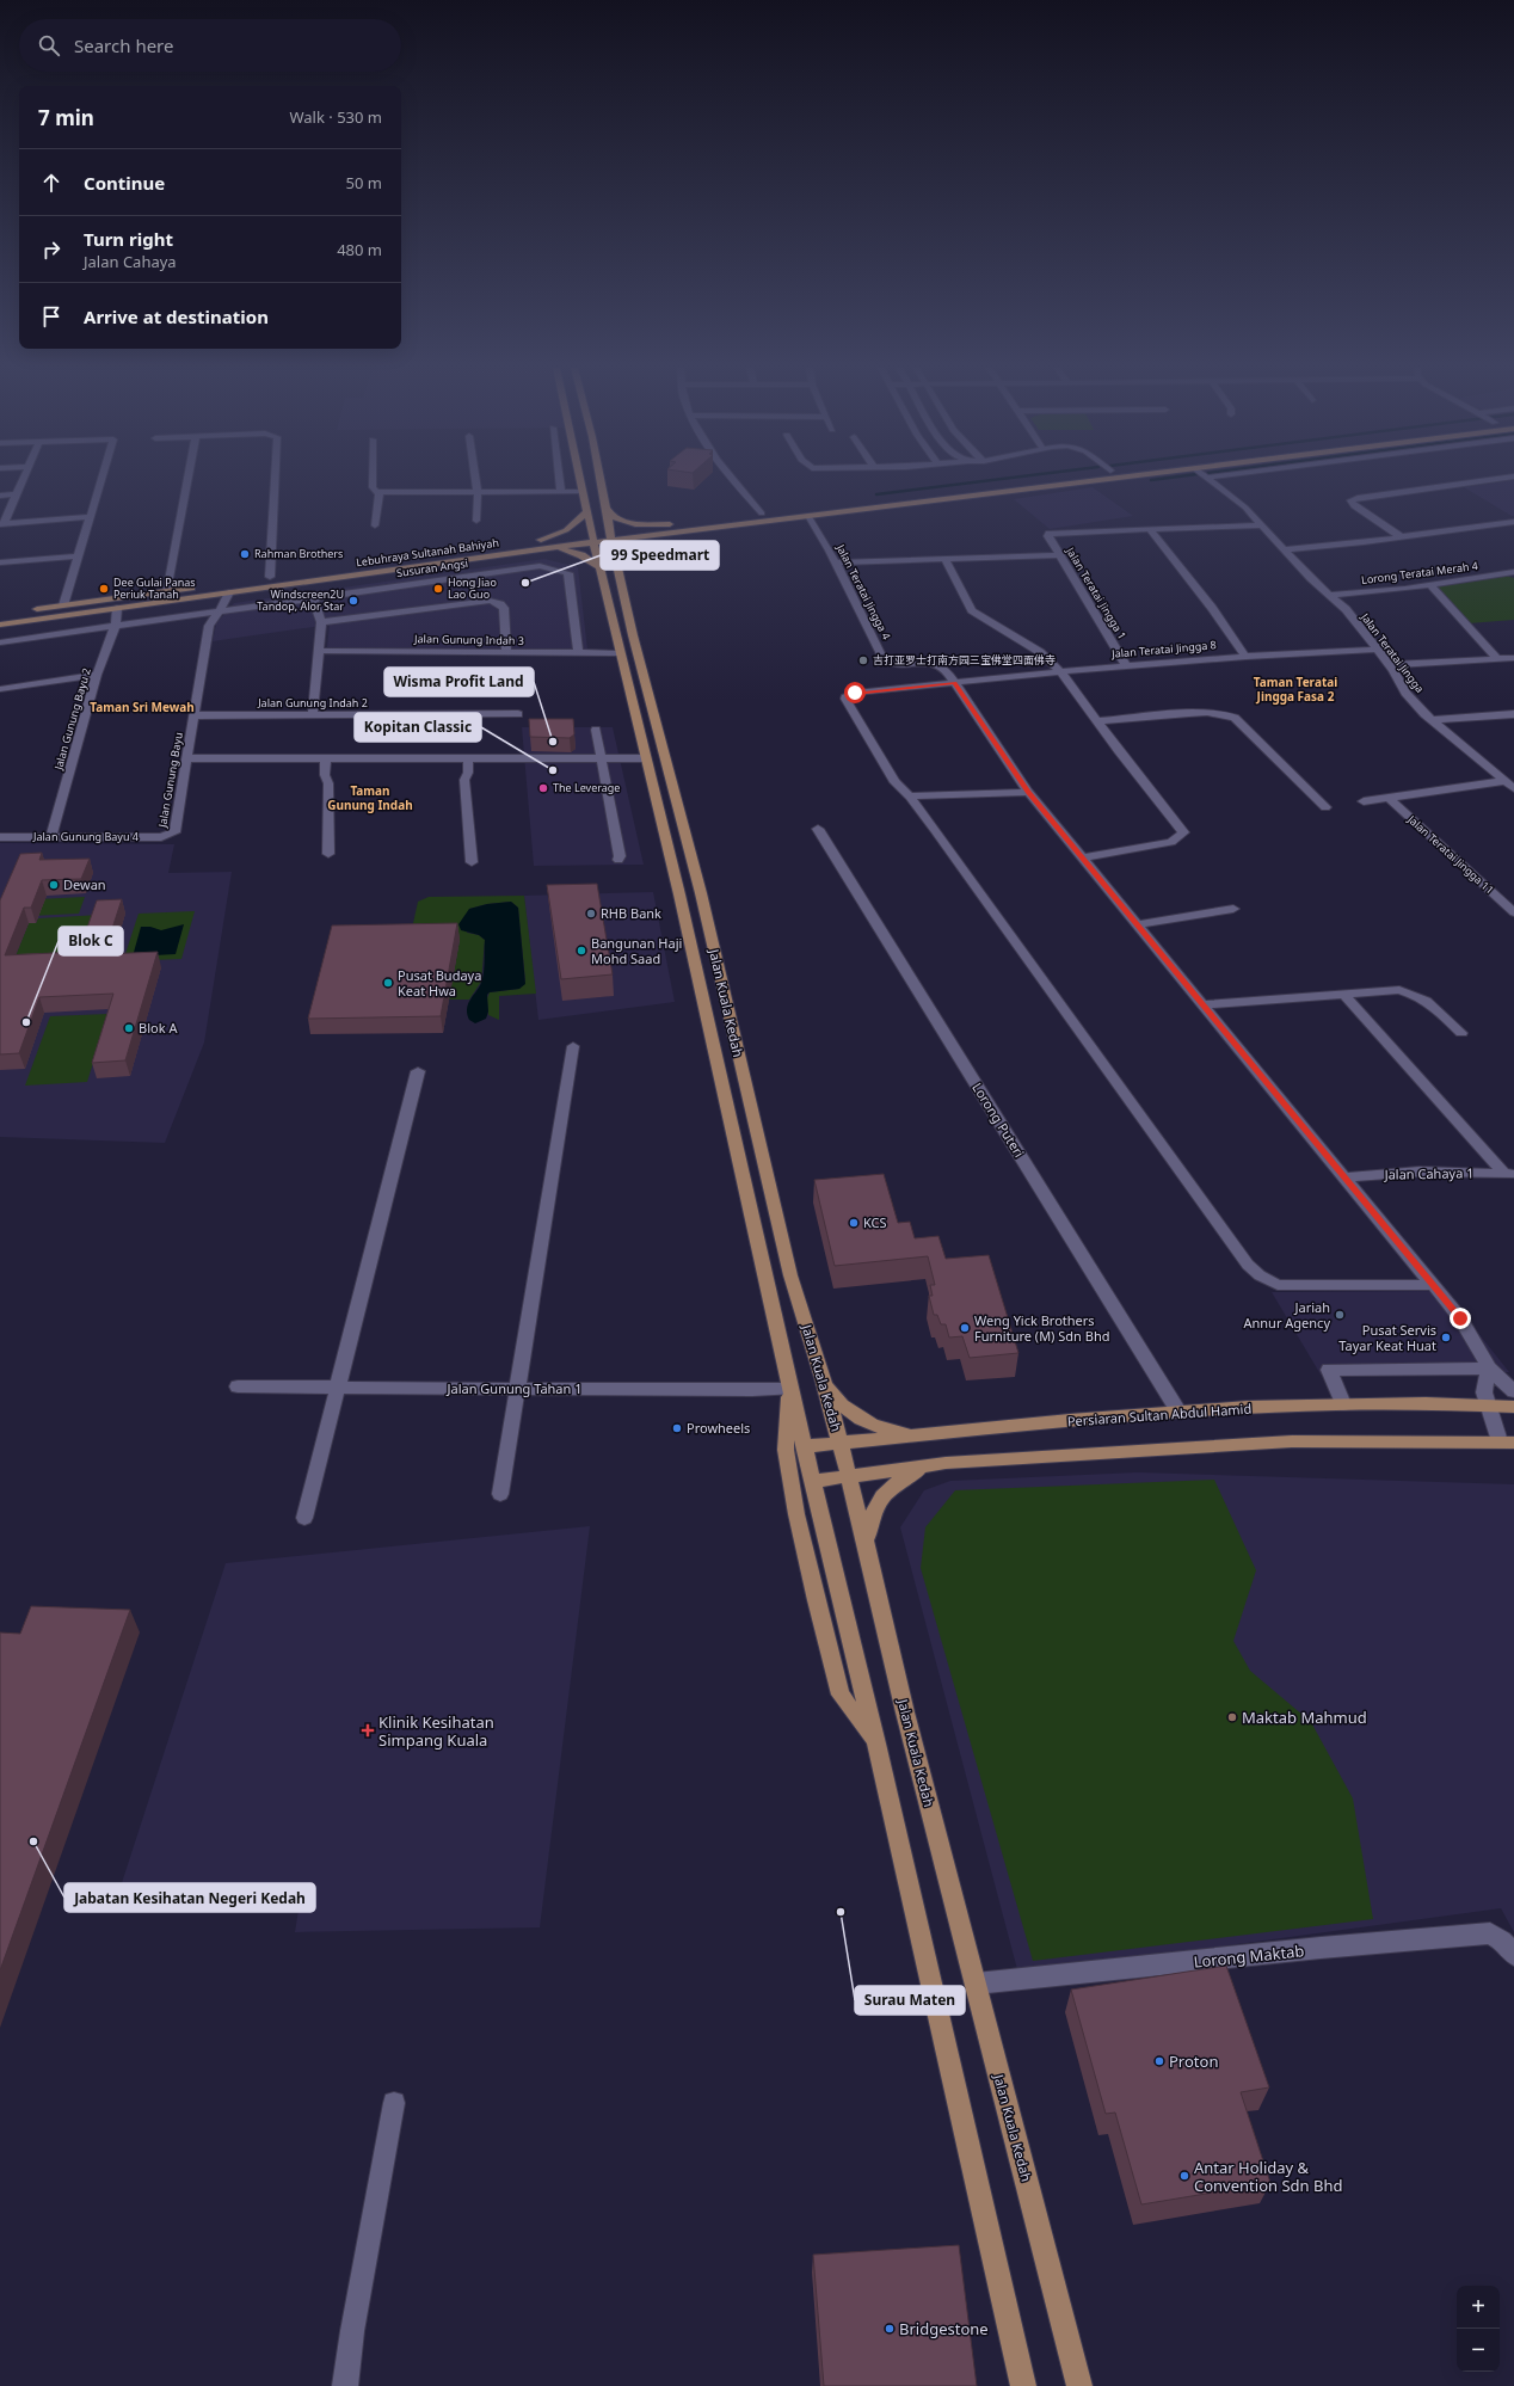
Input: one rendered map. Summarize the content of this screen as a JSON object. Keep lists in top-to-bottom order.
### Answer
{
  "streets": {
    "main road": ["Lebuhraya Sultanah Bahiyah", "Jalan Kuala Kedah", "Persiaran Sultan Abdul Hamid"],
    "street": [
      "Susuran Angsi",
      "Lorong Teratai Merah 4",
      "Jalan Teratai Jingga 4",
      "Jalan Teratai Jingga 1",
      "Jalan Gunung Indah 3",
      "Jalan Teratai Jingga 8",
      "Jalan Teratai Jingga",
      "Jalan Gunung Indah 2",
      "Jalan Gunung Bayu 2",
      "Jalan Gunung Bayu",
      "Jalan Gunung Bayu 4",
      "Jalan Teratai Jingga 11",
      "Lorong Puteri",
      "Jalan Cahaya 1",
      "Jalan Gunung Tahan 1",
      "Lorong Maktab"
    ]
  },
  "crossings": [
    ["Lebuhraya Sultanah Bahiyah", "Jalan Gunung Bayu 2"],
    ["Lebuhraya Sultanah Bahiyah", "Jalan Gunung Bayu"],
    ["Lebuhraya Sultanah Bahiyah", "Jalan Kuala Kedah"],
    ["Susuran Angsi", "Jalan Gunung Indah 3"],
    ["Susuran Angsi", "Jalan Gunung Bayu 2"],
    ["Susuran Angsi", "Jalan Gunung Bayu"],
    ["Lorong Teratai Merah 4", "Jalan Teratai Jingga"],
    ["Jalan Teratai Jingga 4", "Jalan Teratai Jingga 8"],
    ["Jalan Teratai Jingga 1", "Jalan Teratai Jingga 8"],
    ["Jalan Gunung Indah 3", "Jalan Kuala Kedah"],
    ["Jalan Teratai Jingga 8", "Jalan Teratai Jingga"],
    ["Jalan Gunung Indah 2", "Jalan Gunung Bayu"],
    ["Jalan Gunung Bayu 2", "Jalan Gunung Bayu 4"],
    ["Jalan Gunung Bayu", "Jalan Gunung Bayu 4"],
    ["Jalan Kuala Kedah", "Jalan Gunung Tahan 1"],
    ["Jalan Kuala Kedah", "Persiaran Sultan Abdul Hamid"],
    ["Jalan Kuala Kedah", "Lorong Maktab"],
    ["Lorong Puteri", "Persiaran Sultan Abdul Hamid"]
  ],
  "districts": ["Taman Teratai Jingga Fasa 2", "Taman Sri Mewah", "Taman Gunung Indah"],
  "places": {
    "other": [
      "Rahman Brothers",
      "99 Speedmart",
      "Dee Gulai Panas Periuk Tanah",
      "Hong Jiao Lao Guo",
      "Windscreen2U Tandop, Alor Star",
      "吉打亚罗士打南方园三宝佛堂四面佛寺",
      "Wisma Profit Land",
      "Kopitan Classic",
      "The Leverage",
      "Dewan",
      "RHB Bank",
      "Bangunan Haji Mohd Saad",
      "Pusat Budaya Keat Hwa",
      "Blok C",
      "Blok A",
      "KCS",
      "Jariah Annur Agency",
      "Weng Yick Brothers Furniture (M) Sdn Bhd",
      "Pusat Servis Tayar Keat Huat",
      "Prowheels",
      "Maktab Mahmud",
      "Jabatan Kesihatan Negeri Kedah",
      "Surau Maten",
      "Proton",
      "Antar Holiday & Convention Sdn Bhd",
      "Bridgestone"
    ],
    "health": ["Klinik Kesihatan Simpang Kuala"]
  },
  "page": {
    "search": "Search here",
    "heading": ["7 min", "Walk · 530 m"],
    "list": [
      ["Continue", "50 m"],
      ["Turn right", "Jalan Cahaya", "480 m"],
      "Arrive at destination"
    ],
    "map_buttons": ["+", "−"]
  }
}
